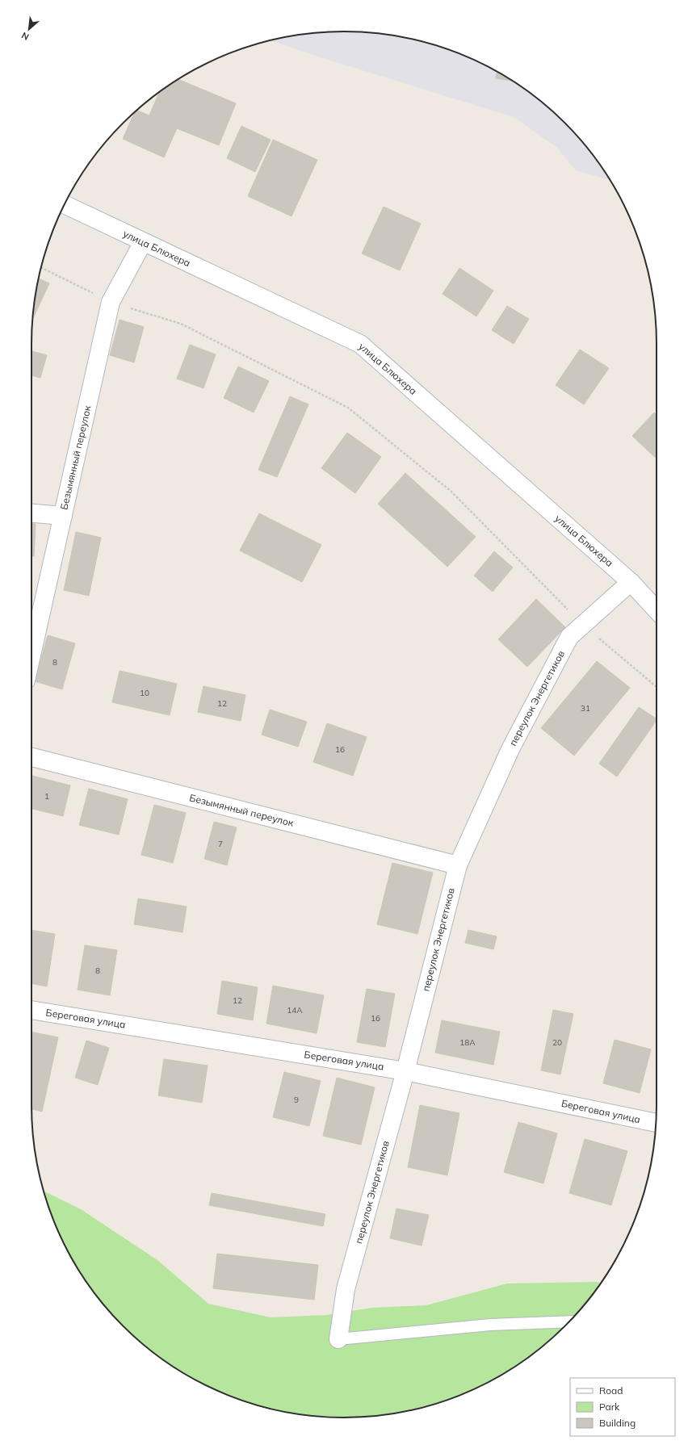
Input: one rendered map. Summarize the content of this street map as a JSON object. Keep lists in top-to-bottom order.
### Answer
{
  "streets": {
    "street": [
      "улица Блюхера",
      "Безымянный переулок",
      "переулок Энергетиков",
      "Береговая улица"
    ]
  },
  "crossings": [
    ["улица Блюхера", "Безымянный переулок"],
    ["улица Блюхера", "переулок Энергетиков"],
    ["Безымянный переулок", "переулок Энергетиков"],
    ["переулок Энергетиков", "Береговая улица"]
  ],
  "house_numbers": [
    "8",
    "10",
    "12",
    "31",
    "16",
    "1",
    "7",
    "8",
    "12",
    "14А",
    "16",
    "18А",
    "20",
    "9"
  ],
  "legend": ["Road", "Park", "Building"],
  "north": "bottom left"
}
